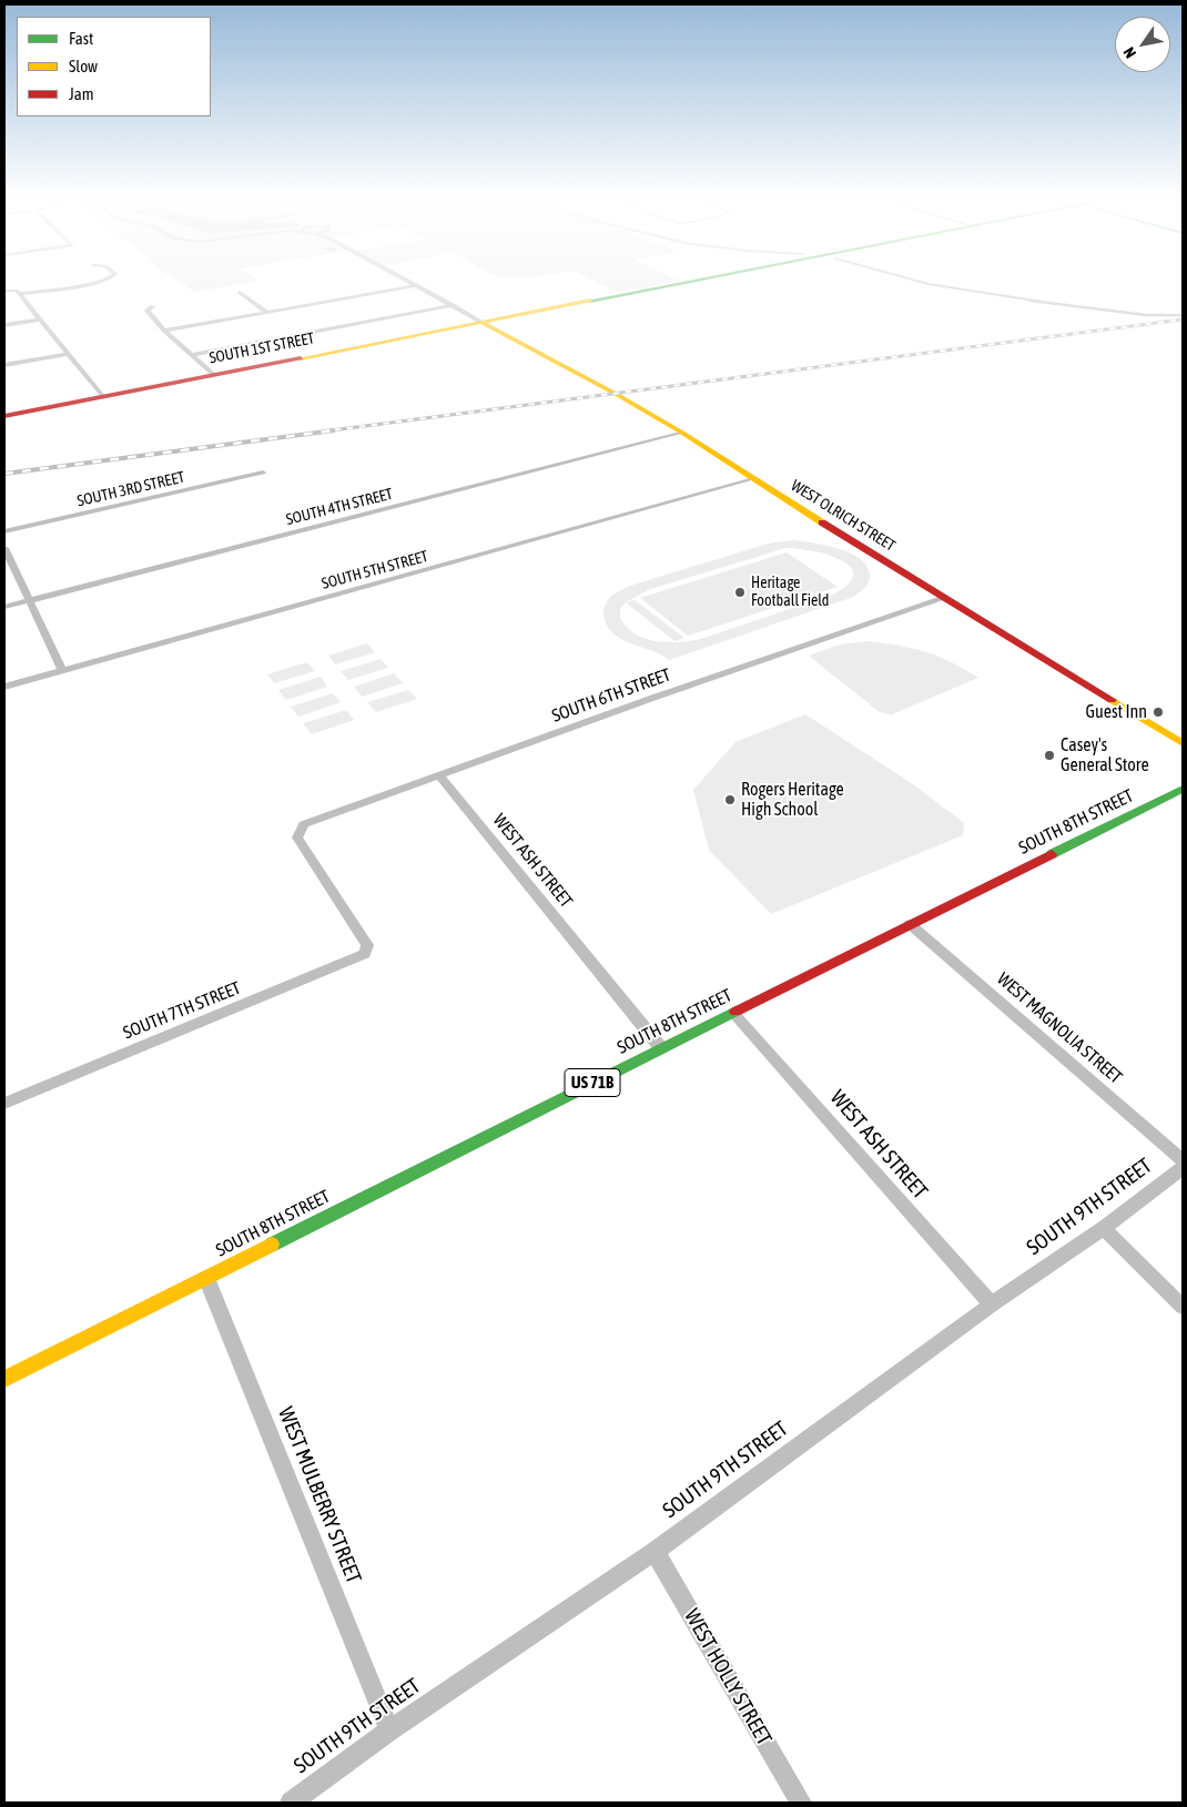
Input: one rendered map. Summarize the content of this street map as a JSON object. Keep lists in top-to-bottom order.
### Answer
{
  "streets": {
    "street": [
      "SOUTH 1ST STREET",
      "SOUTH 3RD STREET",
      "SOUTH 4TH STREET",
      "WEST OLRICH STREET",
      "SOUTH 5TH STREET",
      "SOUTH 6TH STREET",
      "SOUTH 8TH STREET",
      "WEST ASH STREET",
      "SOUTH 7TH STREET",
      "WEST MAGNOLIA STREET",
      "US 71B",
      "SOUTH 9TH STREET",
      "WEST MULBERRY STREET",
      "WEST HOLLY STREET"
    ]
  },
  "crossings": [
    ["SOUTH 1ST STREET", "WEST OLRICH STREET"],
    ["SOUTH 4TH STREET", "WEST OLRICH STREET"],
    ["WEST OLRICH STREET", "SOUTH 5TH STREET"],
    ["WEST OLRICH STREET", "SOUTH 6TH STREET"],
    ["SOUTH 6TH STREET", "WEST ASH STREET"],
    ["SOUTH 6TH STREET", "SOUTH 7TH STREET"],
    ["SOUTH 8TH STREET", "WEST ASH STREET"],
    ["SOUTH 8TH STREET", "WEST MAGNOLIA STREET"],
    ["SOUTH 8TH STREET", "WEST MULBERRY STREET"],
    ["WEST ASH STREET", "SOUTH 9TH STREET"],
    ["SOUTH 9TH STREET", "WEST MULBERRY STREET"],
    ["SOUTH 9TH STREET", "WEST HOLLY STREET"]
  ],
  "places": [
    "Heritage Football Field",
    "Guest Inn",
    "Casey's General Store",
    "Rogers Heritage High School"
  ],
  "legend": ["Fast", "Slow", "Jam"],
  "north": "bottom left"
}
